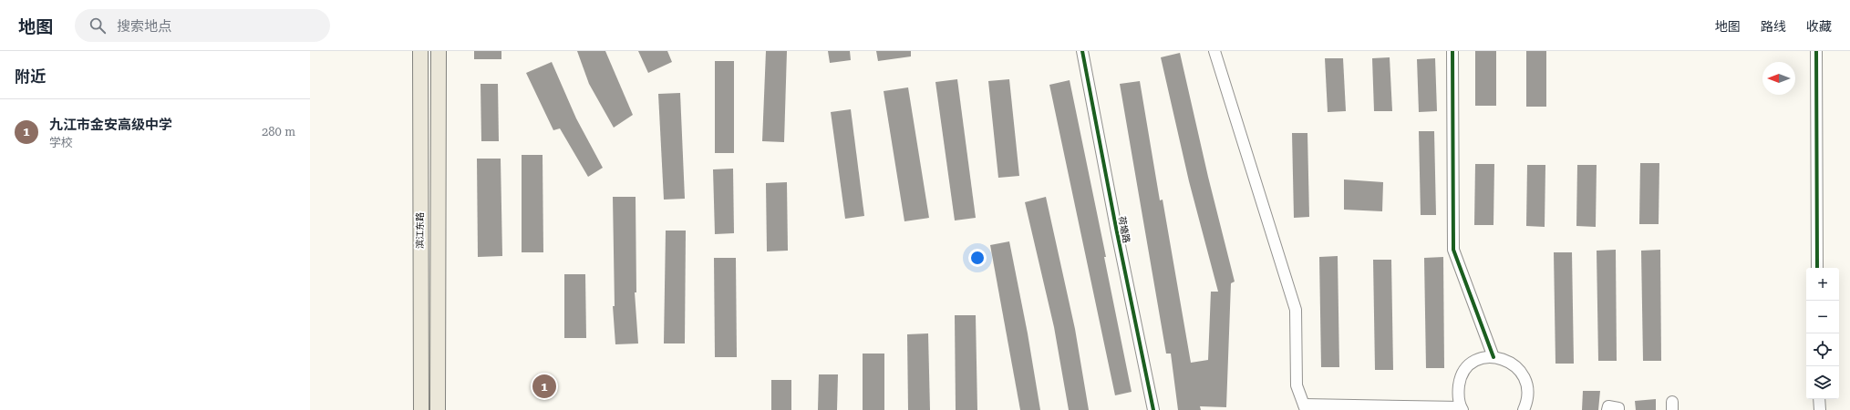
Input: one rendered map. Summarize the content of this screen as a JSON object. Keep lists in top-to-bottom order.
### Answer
{
  "streets": {
    "main road": ["滨江东路"],
    "street": ["荷塘路"]
  },
  "north": "left",
  "page": {
    "header": "地图",
    "search": "搜索地点",
    "nav": ["地图", "路线", "收藏"],
    "heading": "附近",
    "list": [
      {
        "mark": "1",
        "name": "九江市金安高级中学",
        "note": "学校",
        "value": "280 m"
      }
    ],
    "map_buttons": ["+", "−"],
    "pins": "1"
  }
}
